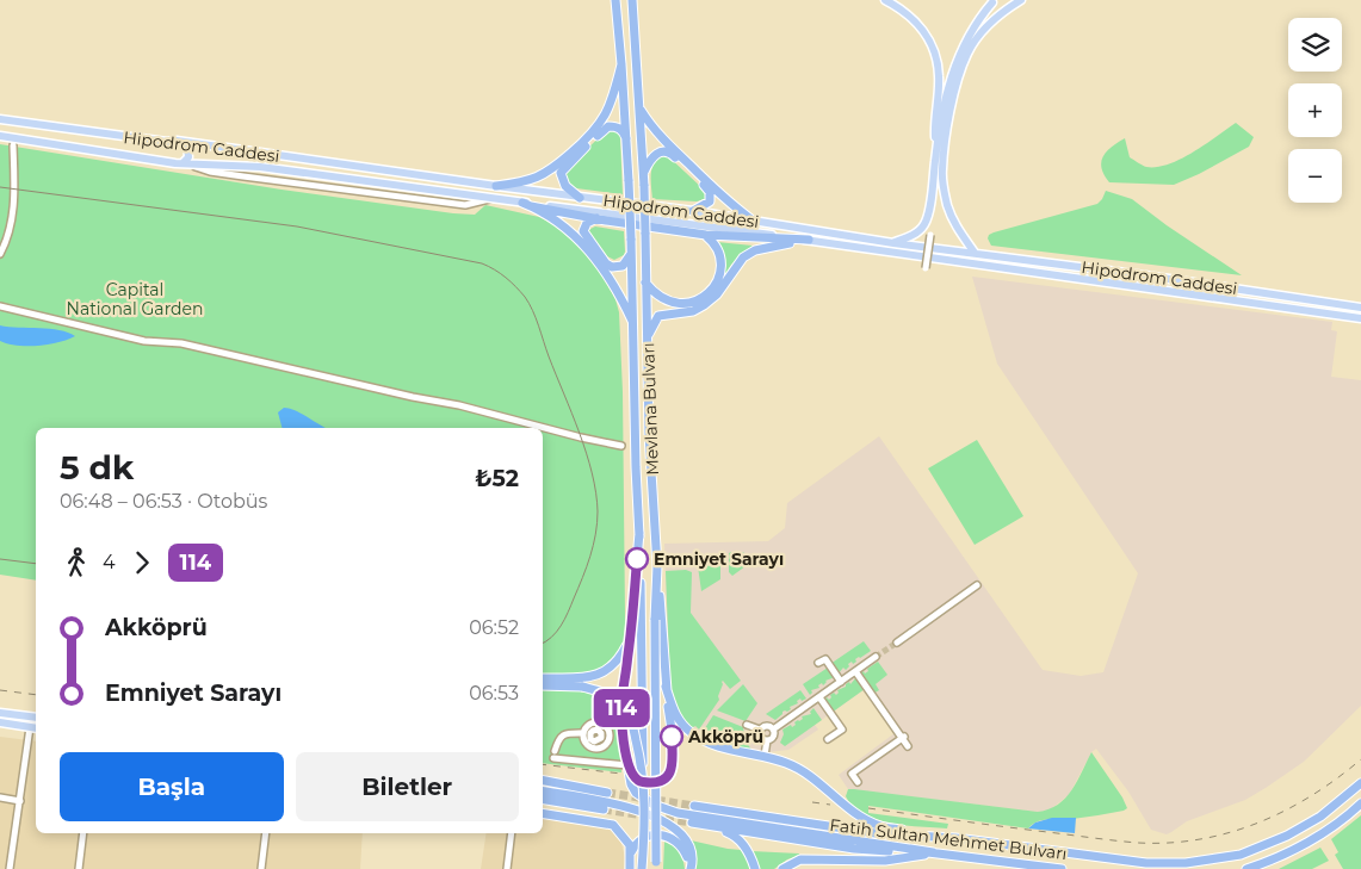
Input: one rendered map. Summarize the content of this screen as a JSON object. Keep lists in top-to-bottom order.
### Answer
{
  "streets": {
    "highway": ["Mevlana Bulvarı", "Fatih Sultan Mehmet Bulvarı"],
    "main road": ["Hipodrom Caddesi"]
  },
  "parks": ["Capital National Garden"],
  "places": ["Emniyet Sarayı", "Akköprü"],
  "lines": ["bus line 114"],
  "page": {
    "on_map": "114",
    "map_buttons": ["+", "−"],
    "heading": ["5 dk", "06:48 – 06:53 · Otobüs", "₺52"],
    "legs": ["4", "114"],
    "list": [
      {
        "name": "Akköprü",
        "value": "06:52"
      },
      {
        "name": "Emniyet Sarayı",
        "value": "06:53"
      }
    ],
    "buttons": ["Başla", "Biletler"]
  }
}
